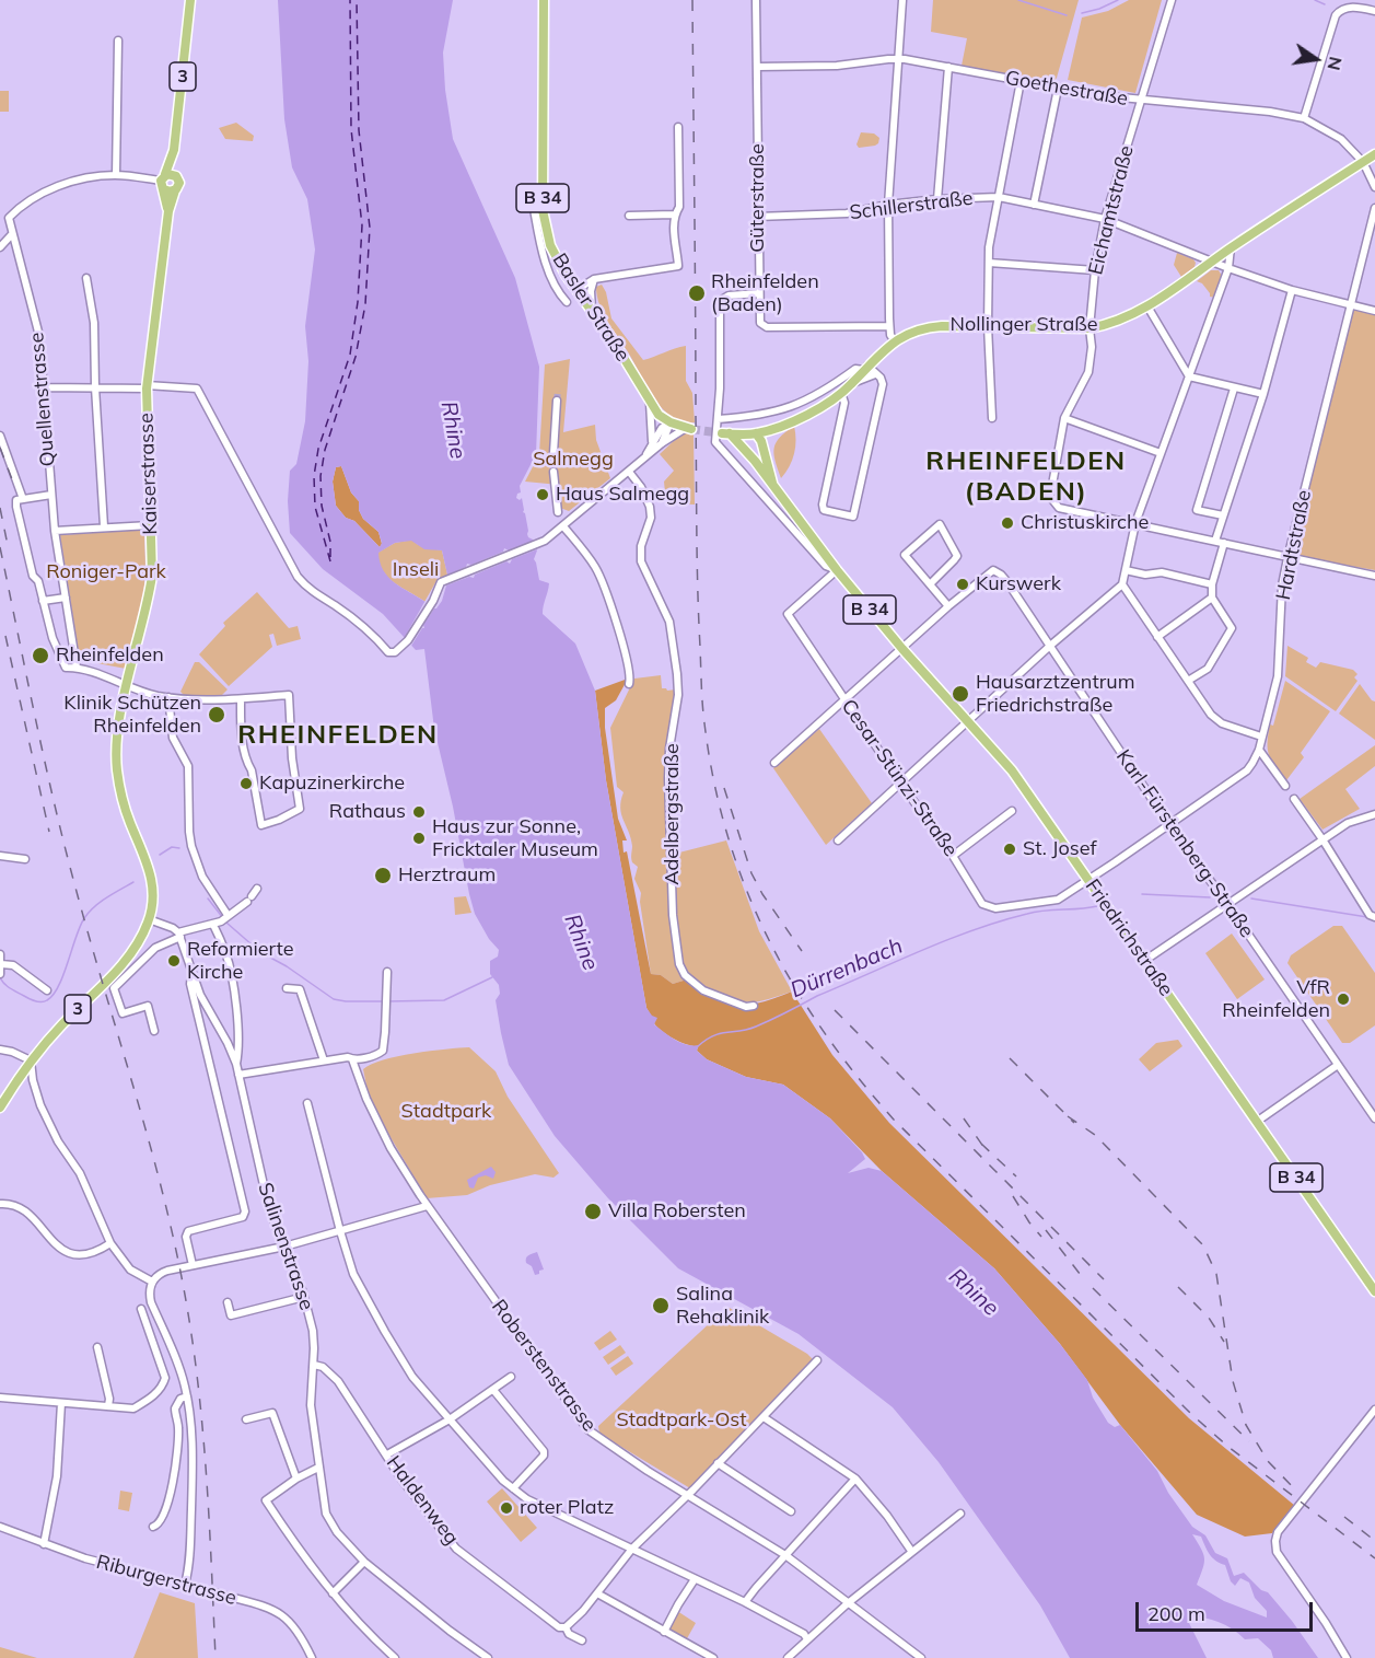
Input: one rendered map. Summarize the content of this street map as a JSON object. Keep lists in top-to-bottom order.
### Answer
{
  "streets": {
    "main road": [
      "3",
      "B 34",
      "Basler Straße",
      "Nollinger Straße",
      "Kaiserstrasse",
      "Friedrichstraße"
    ],
    "street": [
      "Goethestraße",
      "Güterstraße",
      "Schillerstraße",
      "Eichamtstraße",
      "Quellenstrasse",
      "Hardtstraße",
      "Cesar-Stünzi-Straße",
      "Adelbergstraße",
      "Karl-Fürstenberg-Straße",
      "Salinenstrasse",
      "Roberstenstrasse",
      "Haldenweg",
      "Riburgerstrasse"
    ]
  },
  "crossings": [
    ["3", "Kaiserstrasse"],
    ["Goethestraße", "Güterstraße"],
    ["Goethestraße", "Eichamtstraße"],
    ["Goethestraße", "Nollinger Straße"],
    ["B 34", "Nollinger Straße"],
    ["B 34", "Cesar-Stünzi-Straße"],
    ["B 34", "Friedrichstraße"],
    ["Güterstraße", "Schillerstraße"],
    ["Schillerstraße", "Eichamtstraße"],
    ["Schillerstraße", "Nollinger Straße"],
    ["Schillerstraße", "Hardtstraße"],
    ["Eichamtstraße", "Nollinger Straße"],
    ["Hardtstraße", "Cesar-Stünzi-Straße"],
    ["Hardtstraße", "Karl-Fürstenberg-Straße"],
    ["Hardtstraße", "Friedrichstraße"],
    ["Cesar-Stünzi-Straße", "Friedrichstraße"],
    ["Salinenstrasse", "Haldenweg"]
  ],
  "districts": ["RHEINFELDEN (BADEN)", "RHEINFELDEN"],
  "water": ["Rhine", "Dürrenbach"],
  "parks": [
    "Salmegg",
    "Inseli",
    "Roniger-Park",
    "Stadtpark",
    "Stadtpark-Ost"
  ],
  "places": [
    "Rheinfelden (Baden)",
    "Haus Salmegg",
    "Christuskirche",
    "Kurswerk",
    "Rheinfelden",
    "Hausarztzentrum Friedrichstraße",
    "Klinik Schützen Rheinfelden",
    "Kapuzinerkirche",
    "Rathaus",
    "Haus zur Sonne, Fricktaler Museum",
    "St. Josef",
    "Herztraum",
    "Reformierte Kirche",
    "VfR Rheinfelden",
    "Villa Robersten",
    "Salina Rehaklinik",
    "roter Platz"
  ],
  "scale_bar": "200 m",
  "north": "right"
}
